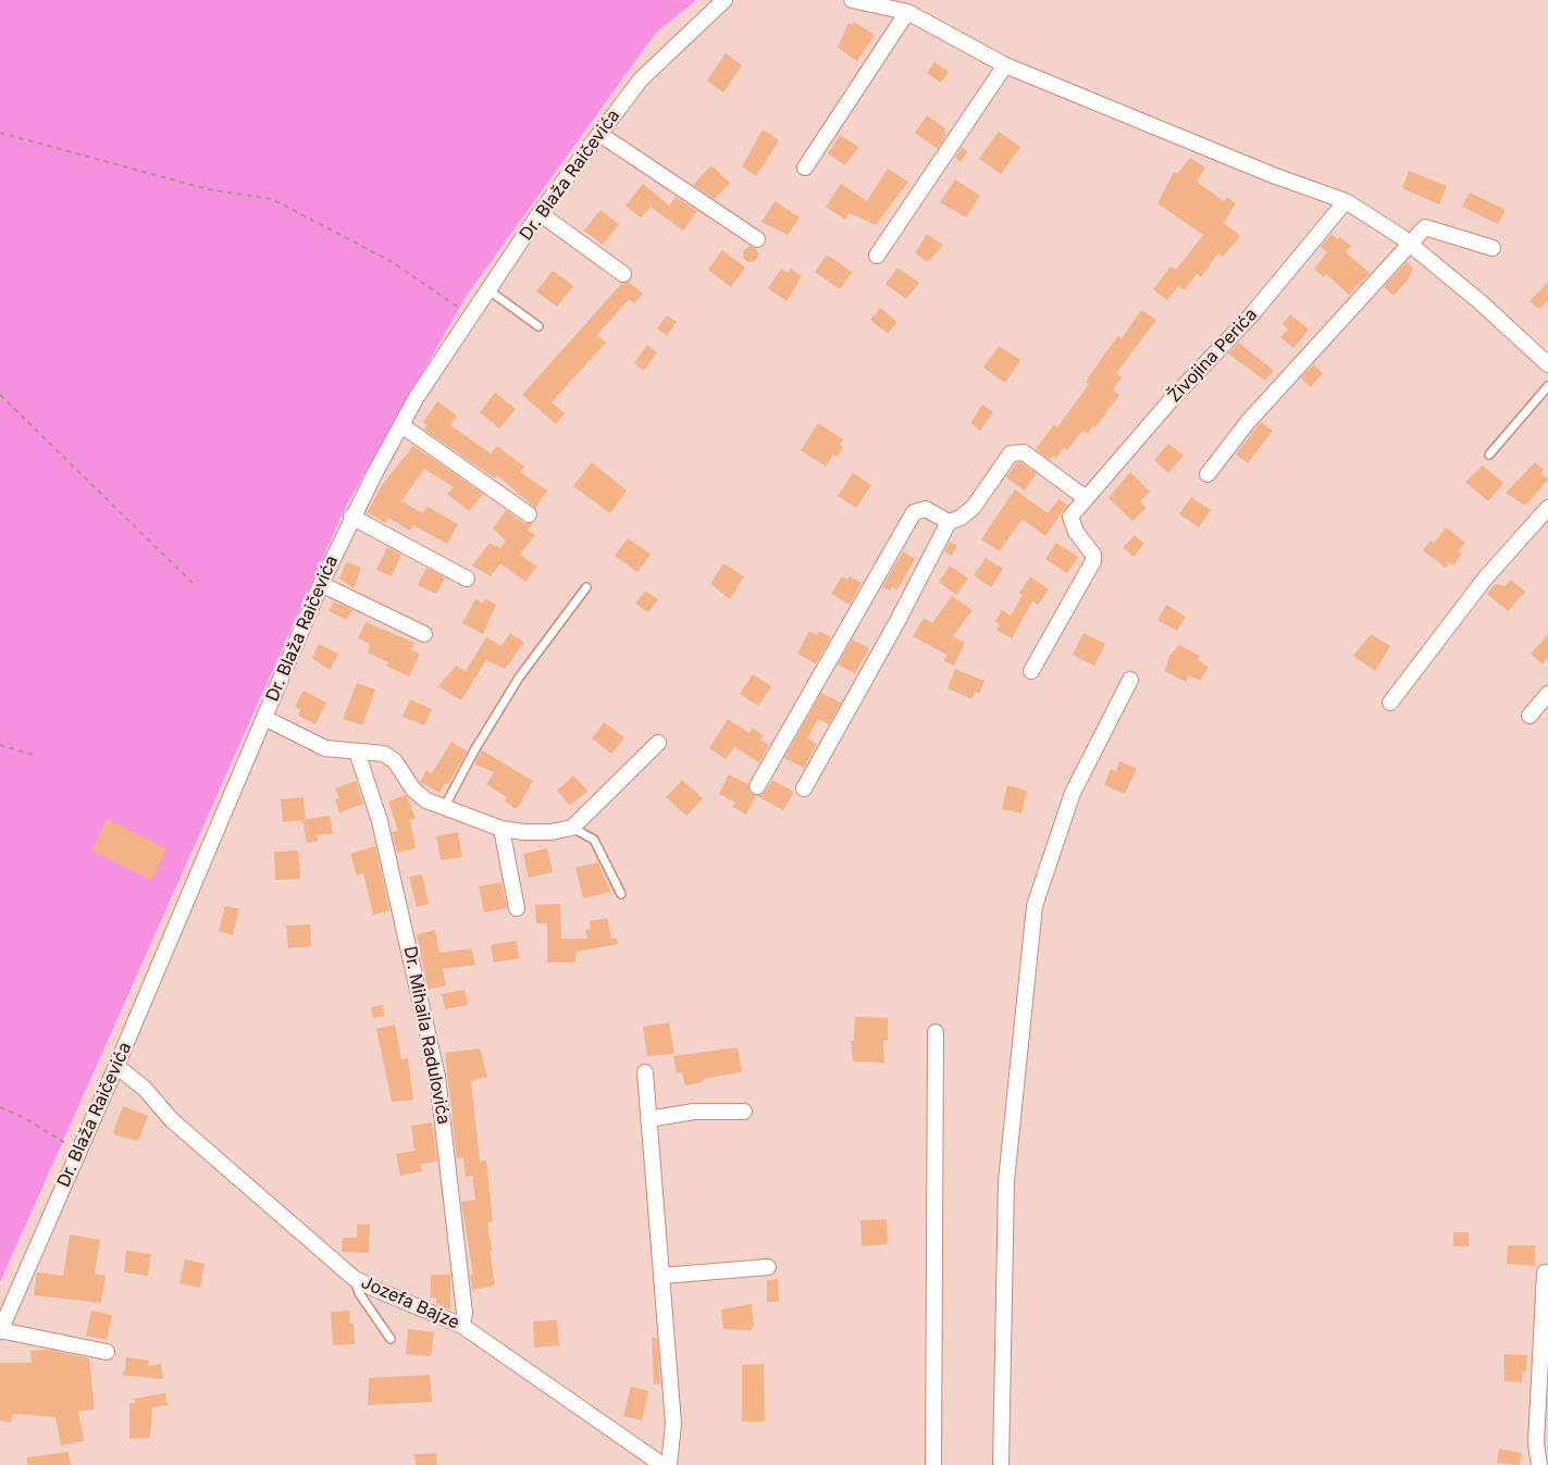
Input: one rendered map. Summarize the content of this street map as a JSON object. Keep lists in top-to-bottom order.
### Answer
{
  "streets": {
    "street": [
      "Dr. Blaža Raičevića",
      "Živojina Perića",
      "Dr. Mihaila Radulovića",
      "Jozefa Bajze"
    ]
  },
  "crossings": [
    ["Dr. Blaža Raičevića", "Jozefa Bajze"],
    ["Dr. Mihaila Radulovića", "Jozefa Bajze"]
  ]
}
